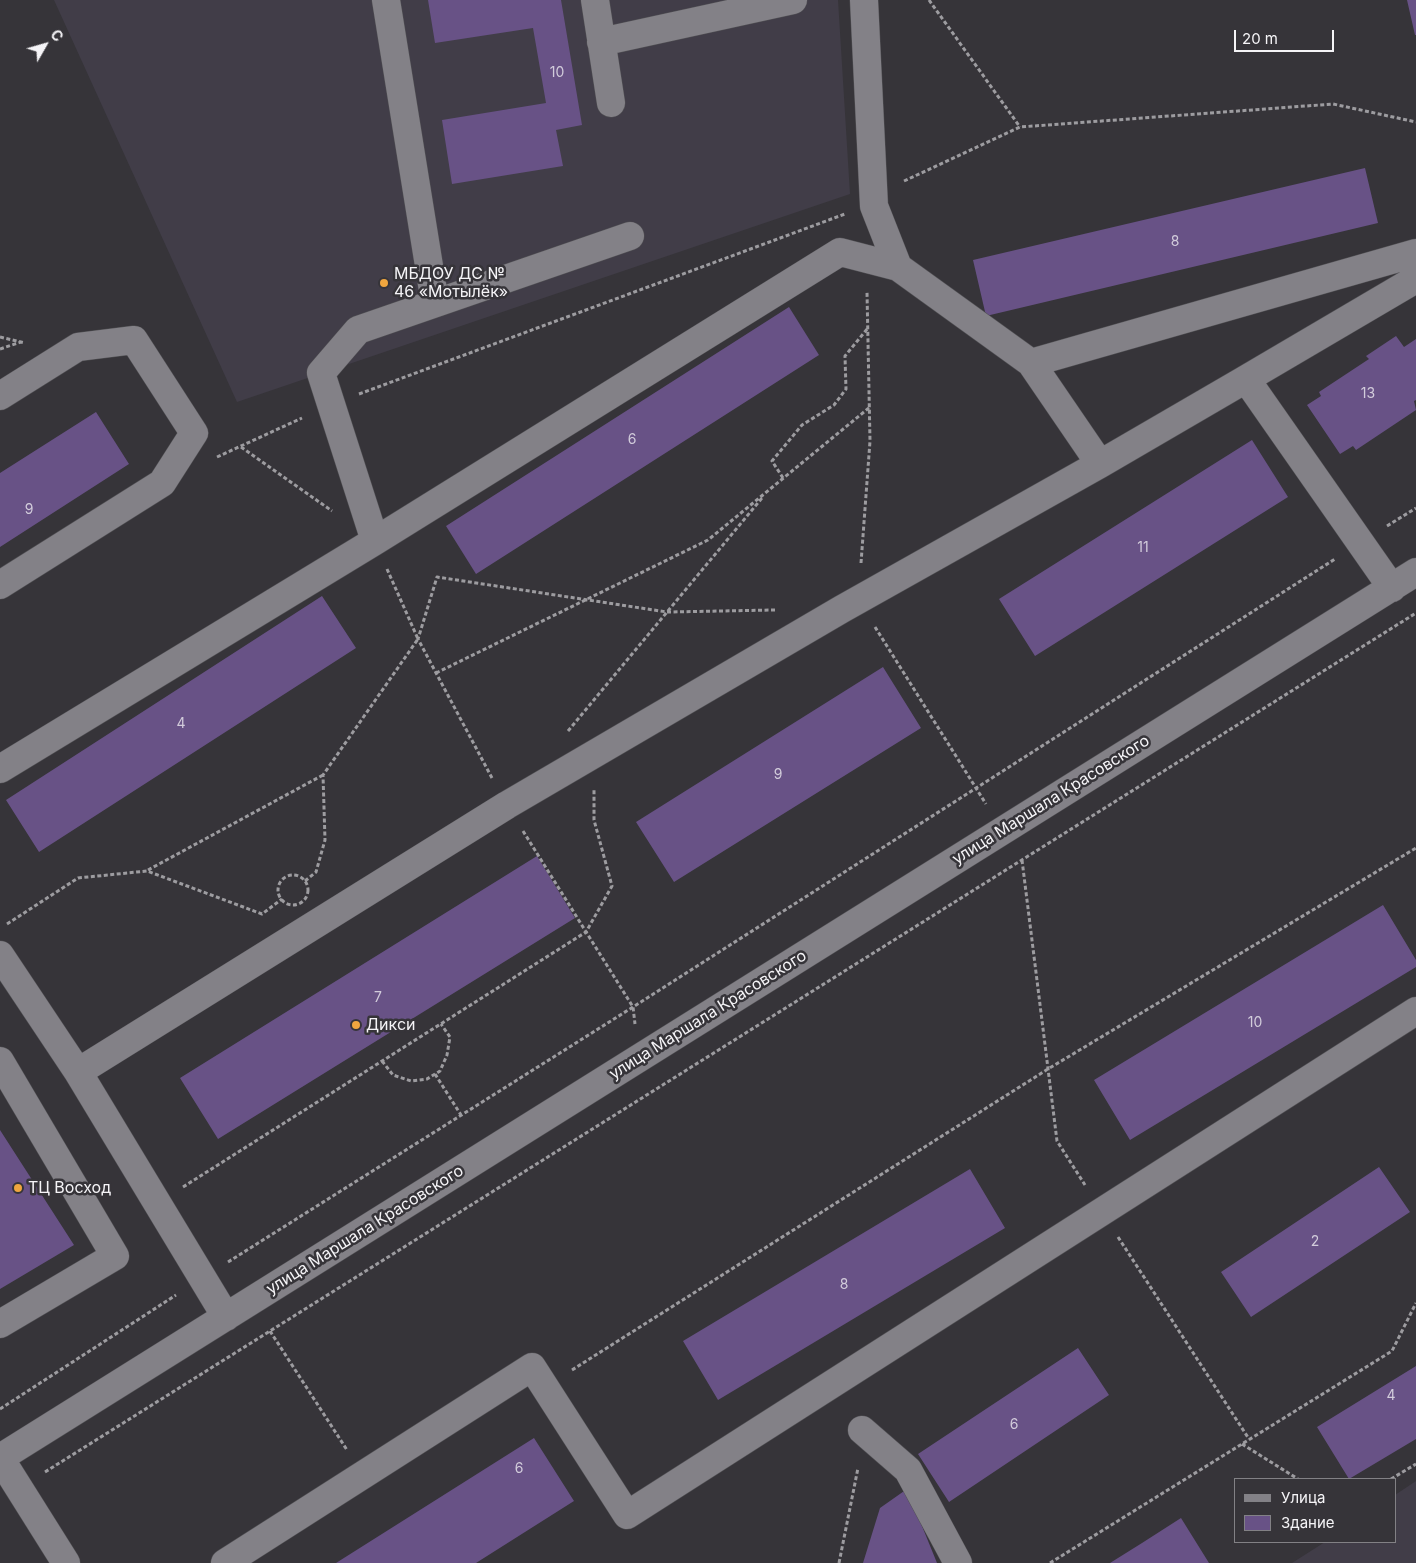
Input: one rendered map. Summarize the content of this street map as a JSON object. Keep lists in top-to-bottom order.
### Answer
{
  "streets": {
    "street": ["улица Маршала Красовского"]
  },
  "places": ["МБДОУ ДC № 46 «Мотылёк»", "Дикси", "ТЦ Восход"],
  "house_numbers": [
    "10",
    "8",
    "13",
    "6",
    "9",
    "11",
    "4",
    "9",
    "7",
    "10",
    "2",
    "8",
    "4",
    "6",
    "6"
  ],
  "legend": ["Улица", "Здание"],
  "scale_bar": "20 m",
  "north": "top right"
}
